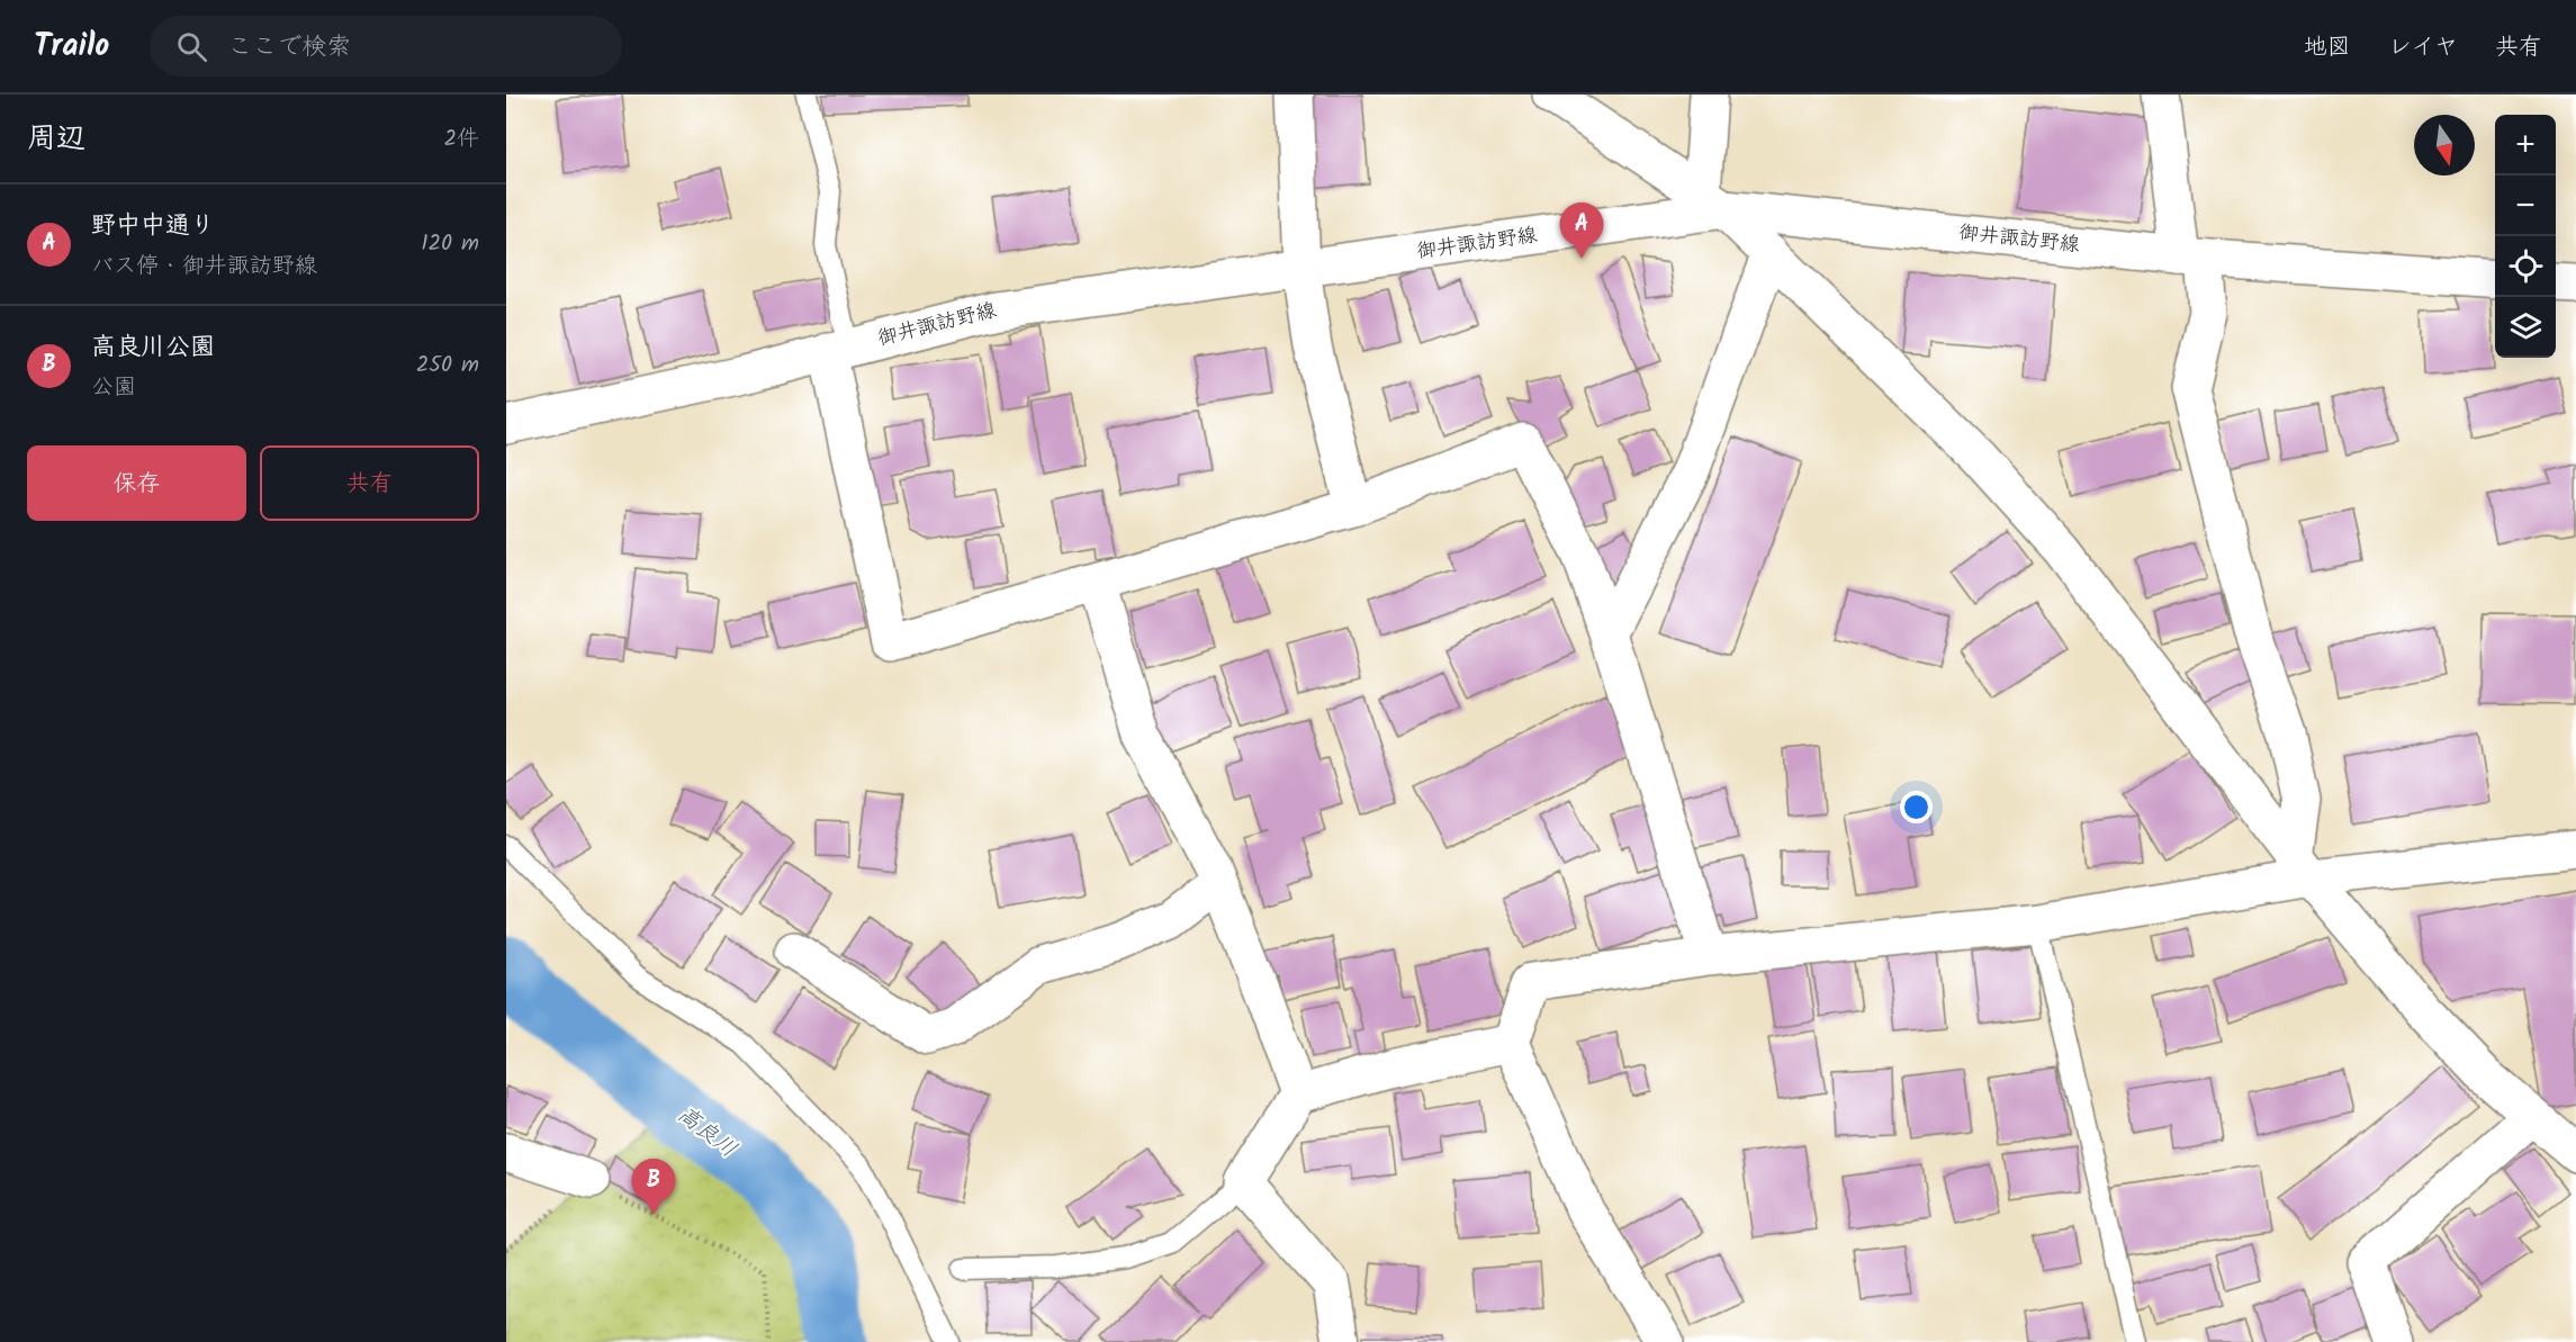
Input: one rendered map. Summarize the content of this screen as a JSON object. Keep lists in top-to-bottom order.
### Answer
{
  "streets": {
    "street": ["御井諏訪野線"]
  },
  "water": ["高良川"],
  "north": "bottom",
  "page": {
    "header": "Trailo",
    "search": "ここで検索",
    "nav": ["地図", "レイヤ", "共有"],
    "heading": ["周辺", "2件"],
    "map_buttons": ["+", "−"],
    "list": [
      {
        "mark": "A",
        "name": "野中中通り",
        "note": "バス停 · 御井諏訪野線",
        "value": "120 m"
      },
      {
        "mark": "B",
        "name": "高良川公園",
        "note": "公園",
        "value": "250 m"
      }
    ],
    "pins": ["A", "B"],
    "buttons": ["保存", "共有"]
  }
}
